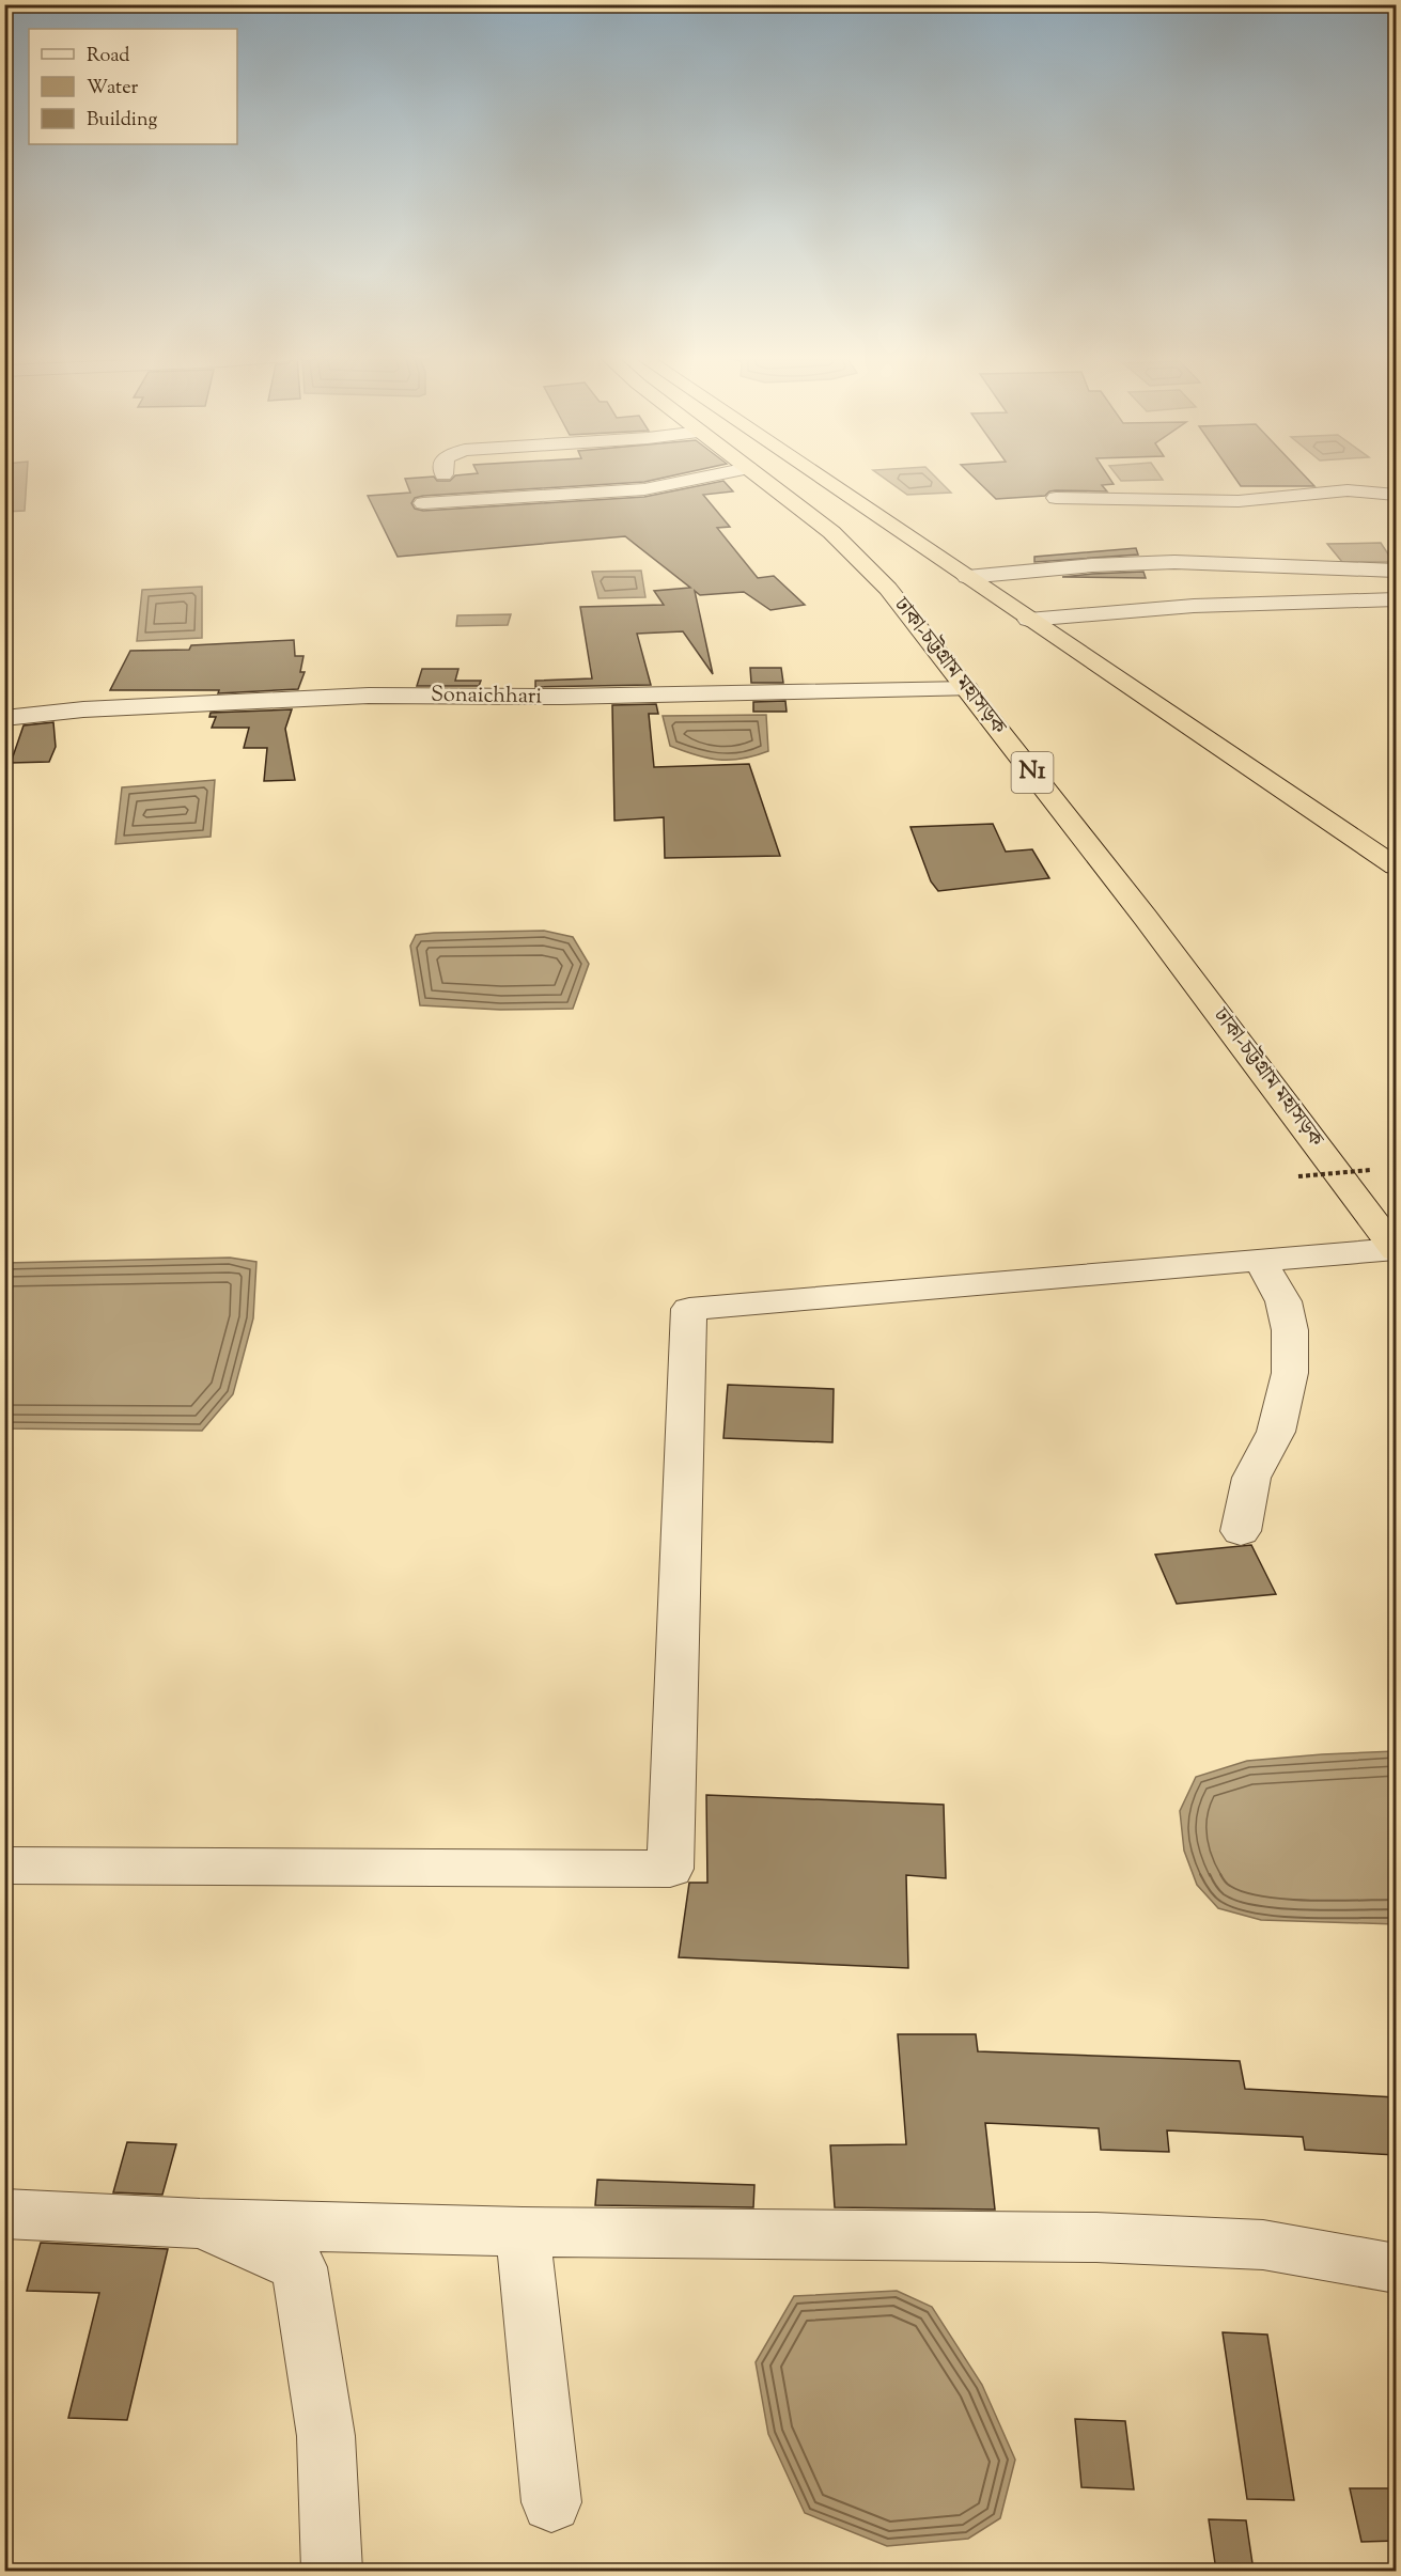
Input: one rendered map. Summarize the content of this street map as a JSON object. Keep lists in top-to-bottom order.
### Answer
{
  "streets": {
    "highway": ["ঢাকা-চট্টগ্রাম মহাসড়ক", "N1"],
    "street": ["Sonaichhari"]
  },
  "crossings": [
    ["ঢাকা-চট্টগ্রাম মহাসড়ক", "Sonaichhari"]
  ],
  "legend": ["Road", "Water", "Building"]
}
